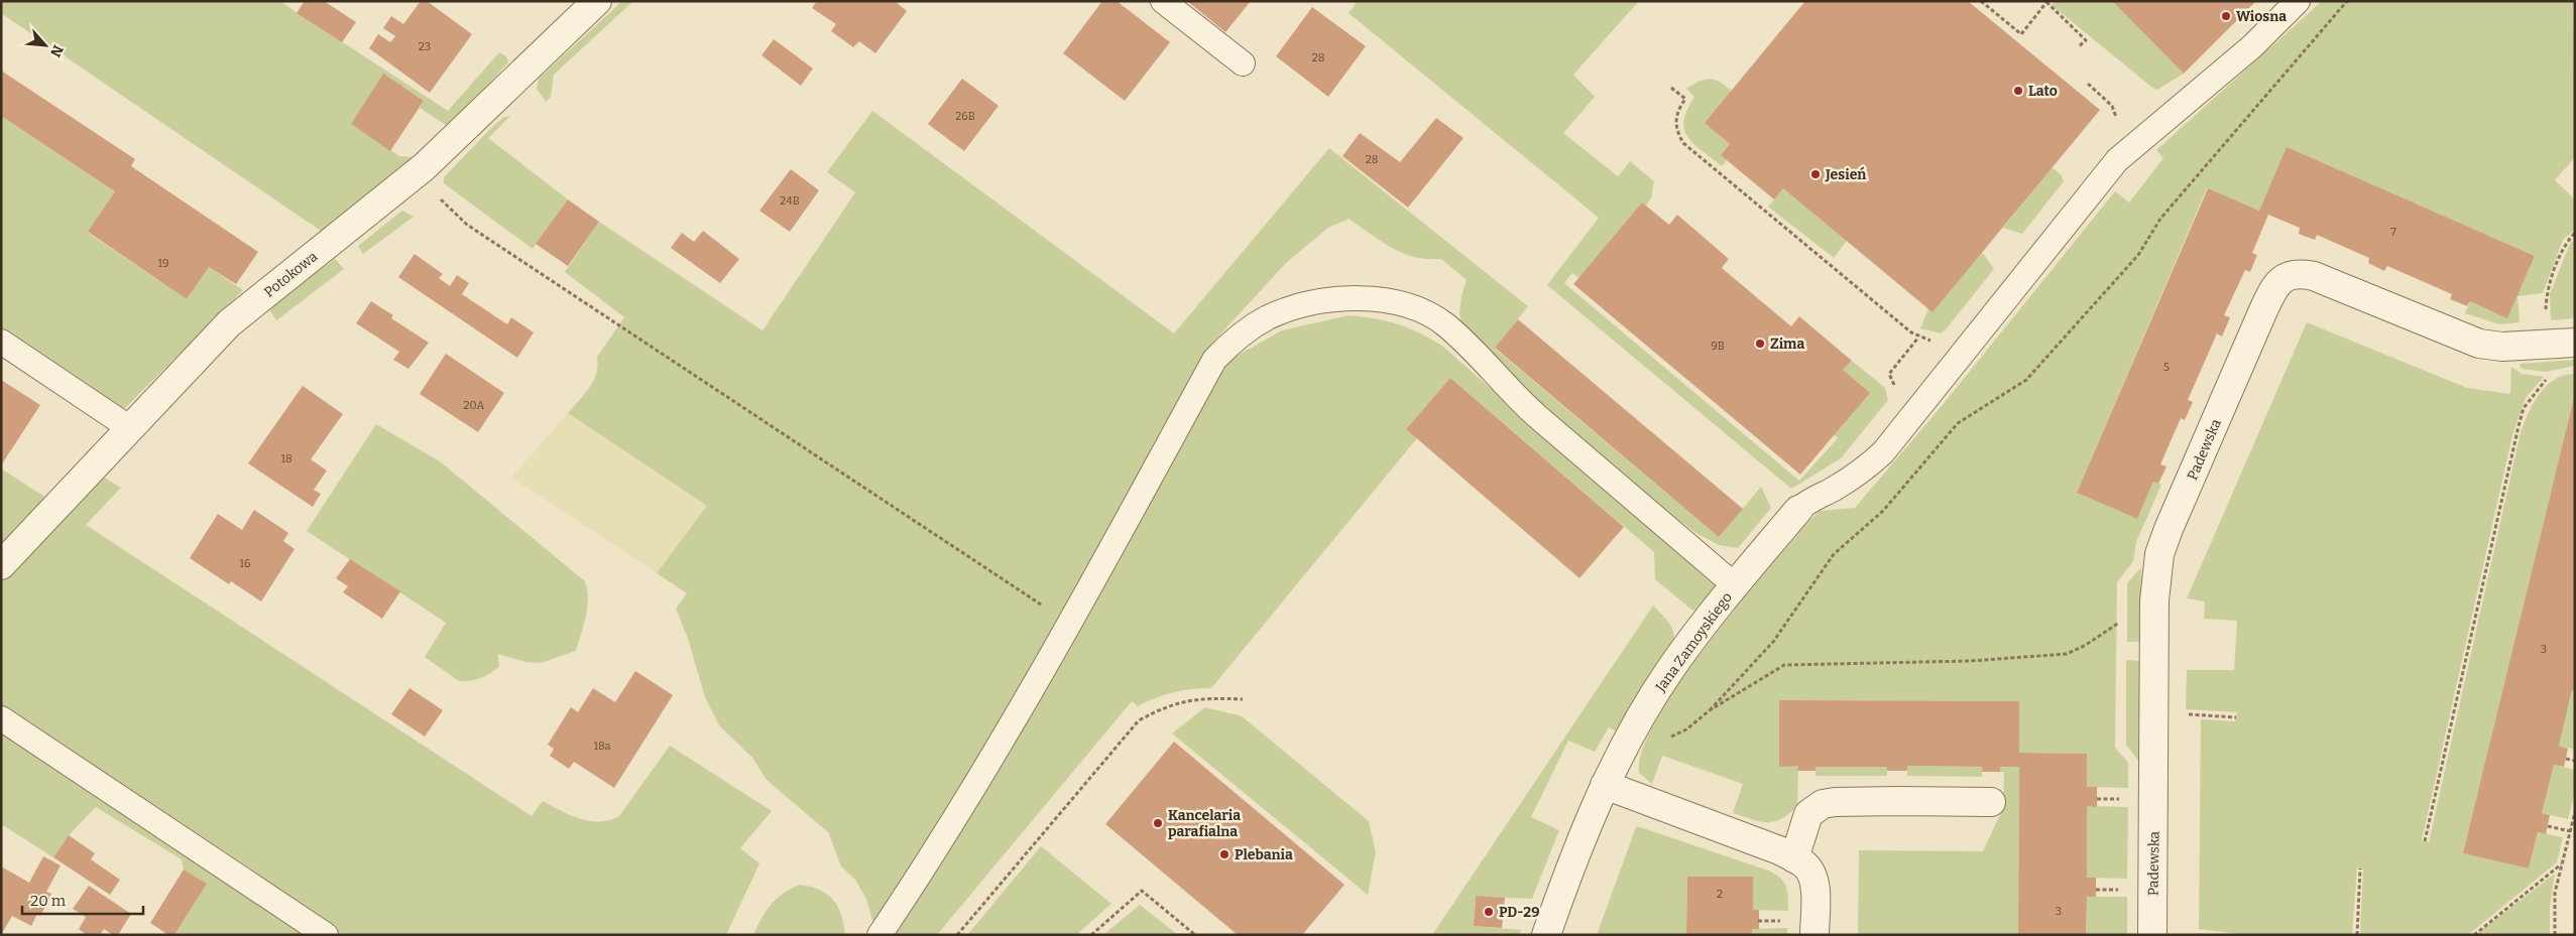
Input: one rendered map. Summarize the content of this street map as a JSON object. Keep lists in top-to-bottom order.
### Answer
{
  "streets": {
    "street": ["Potokowa", "Padewska", "Jana Zamoyskiego"]
  },
  "places": [
    "Wiosna",
    "Lato",
    "Jesień",
    "Zima",
    "Kancelaria parafialna",
    "Plebania",
    "PD-29"
  ],
  "house_numbers": [
    "23",
    "28",
    "26B",
    "28",
    "24B",
    "7",
    "19",
    "9B",
    "5",
    "20A",
    "18",
    "16",
    "3",
    "18a",
    "2",
    "3"
  ],
  "scale_bar": "20 m",
  "north": "bottom right"
}
